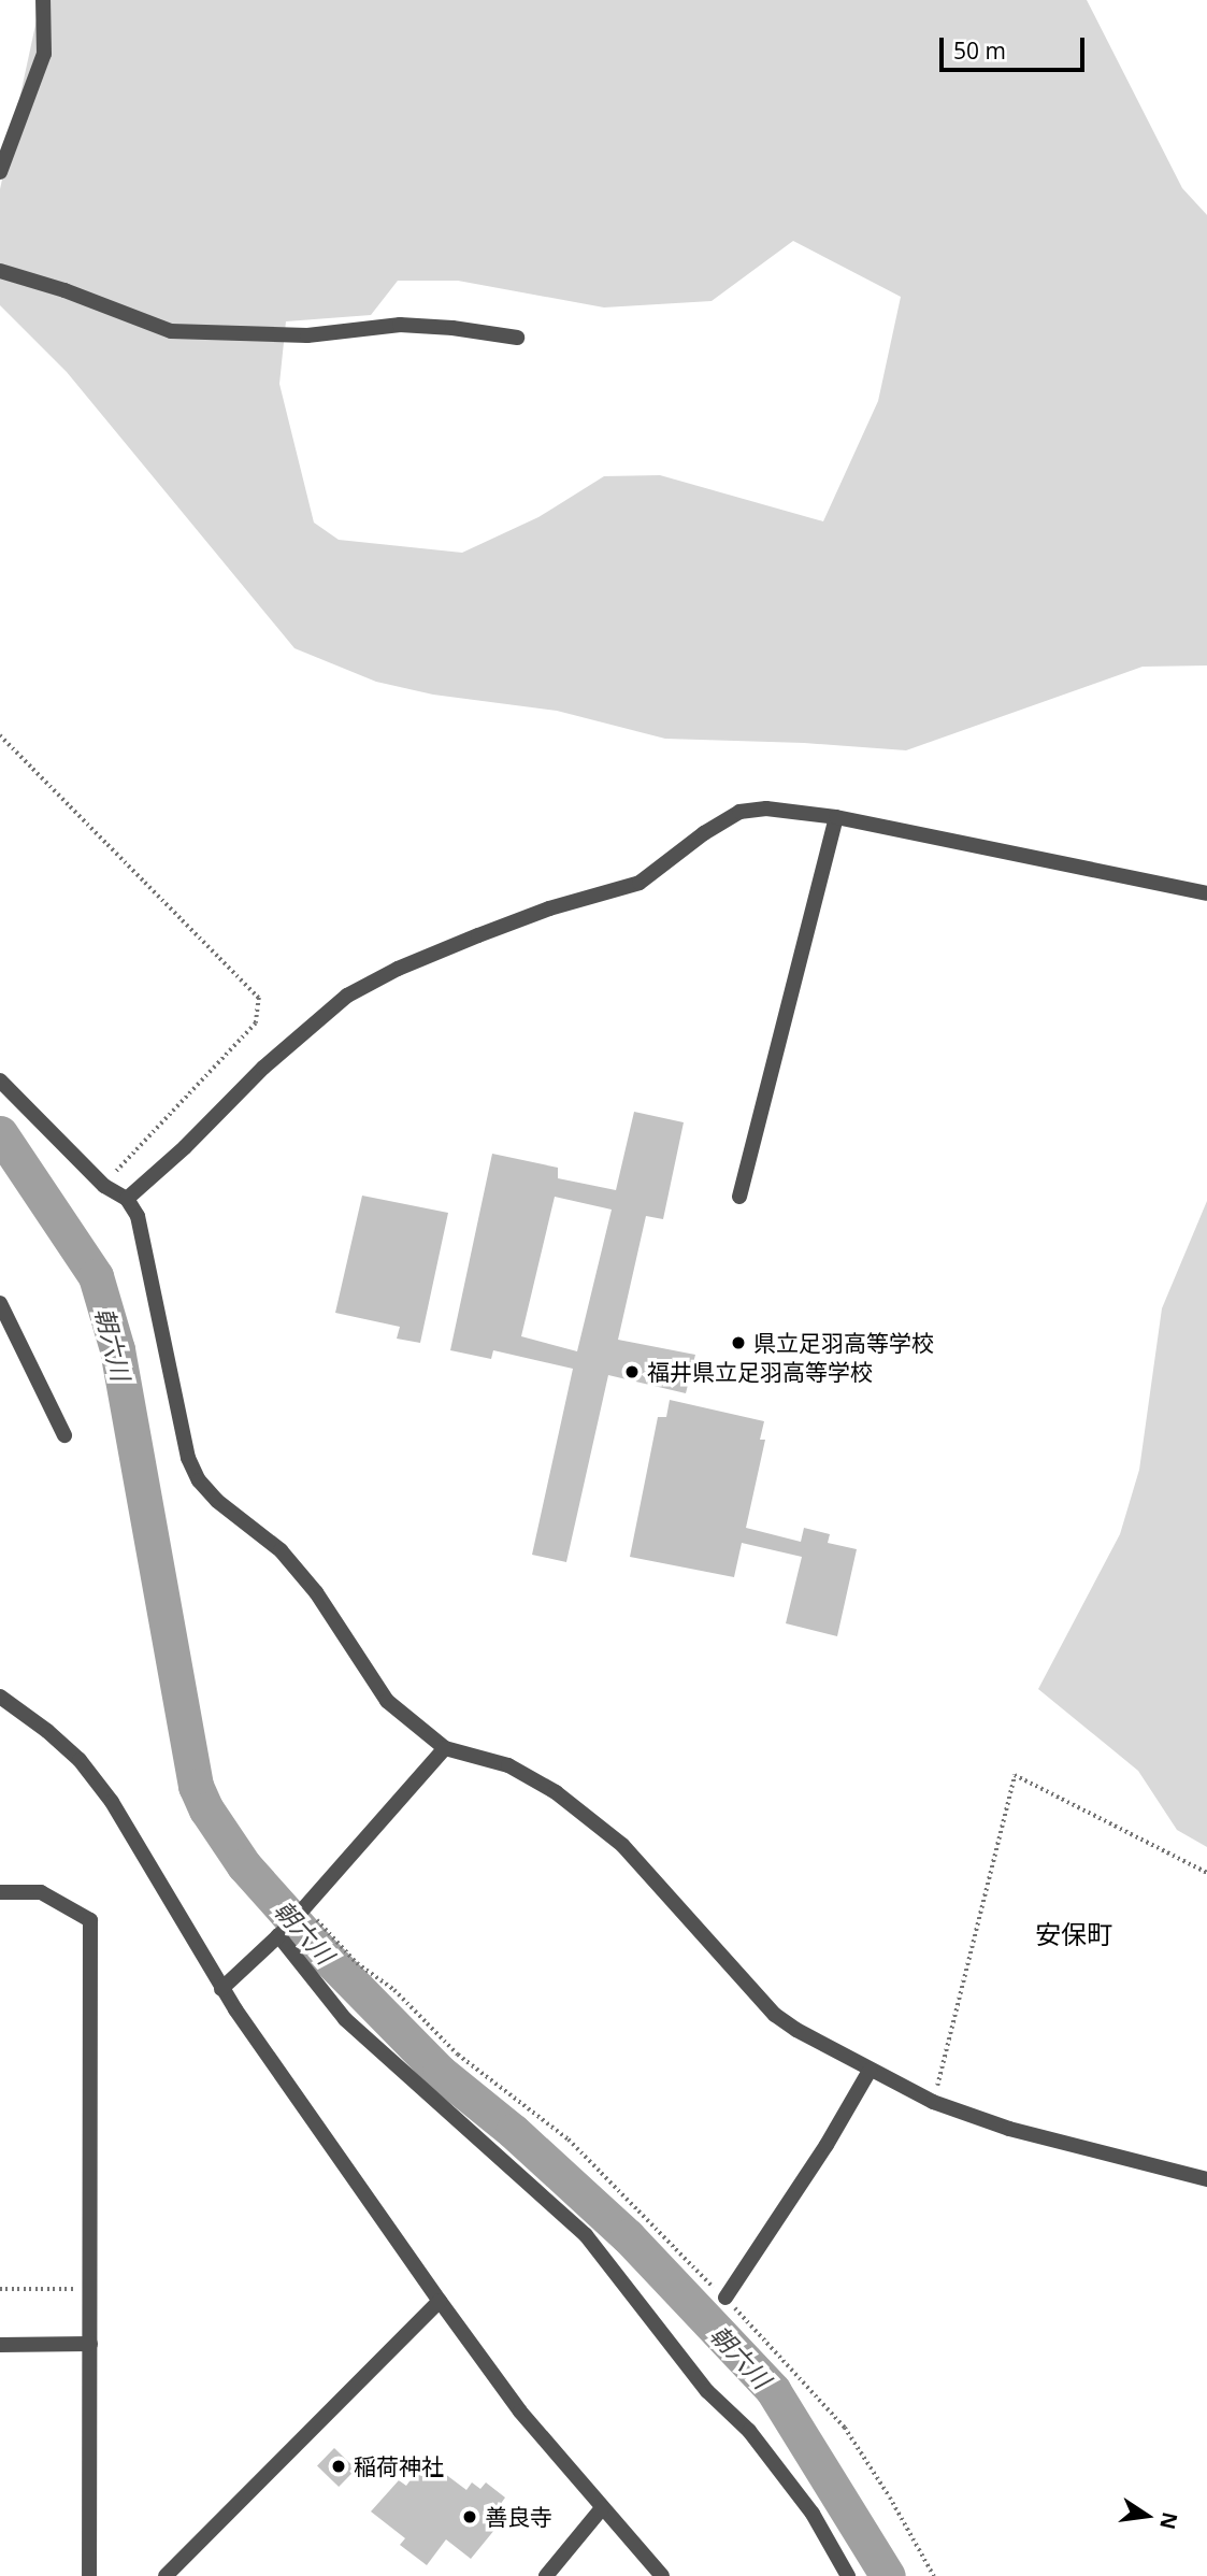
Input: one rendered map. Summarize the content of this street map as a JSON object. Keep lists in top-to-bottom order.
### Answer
{
  "districts": ["安保町"],
  "water": ["朝六川"],
  "places": [
    "県立足羽高等学校",
    "福井県立足羽高等学校",
    "稲荷神社",
    "善良寺"
  ],
  "scale_bar": "50 m",
  "north": "right"
}
